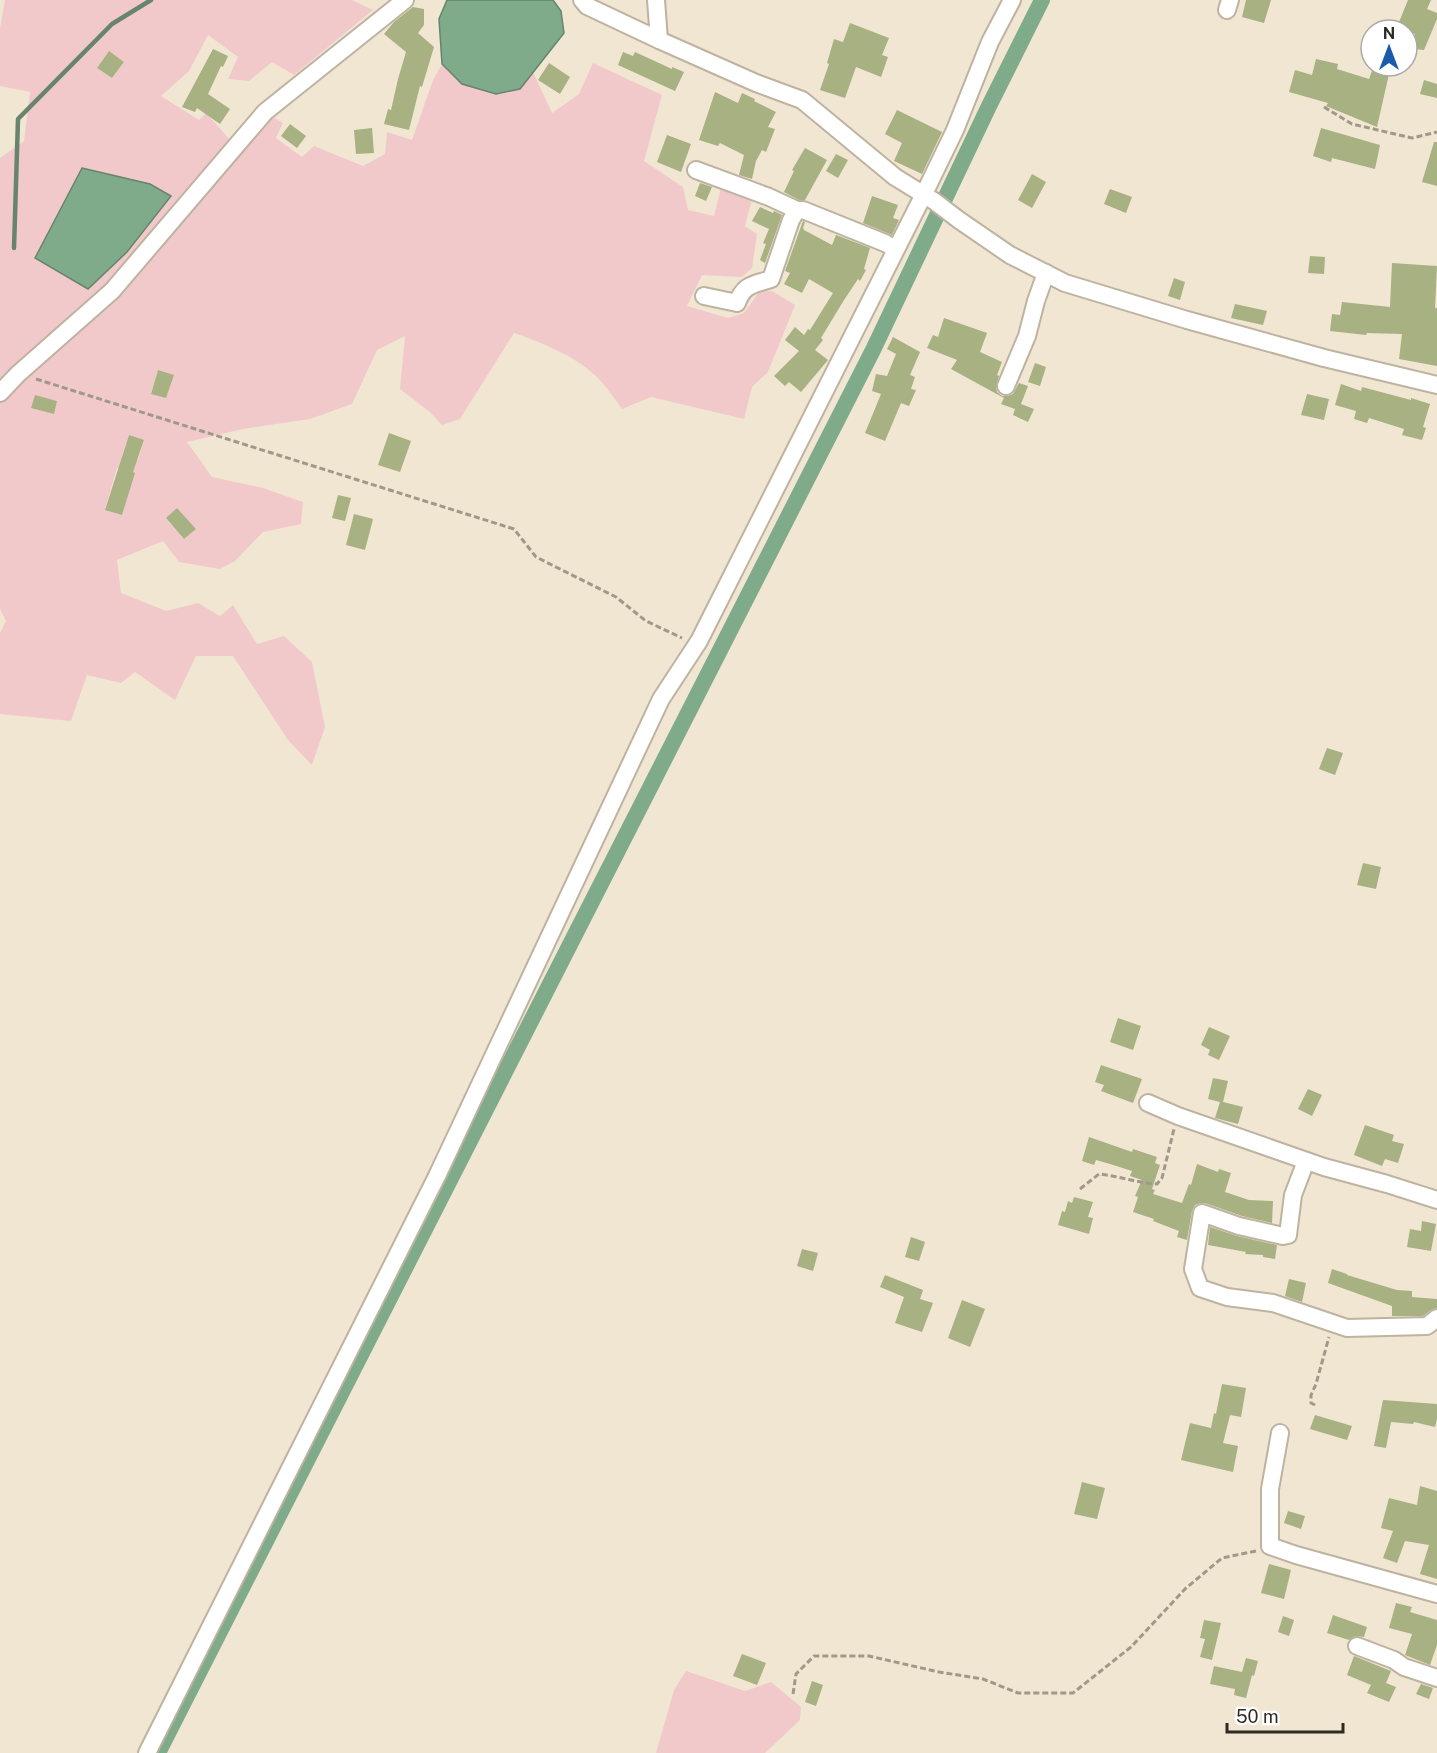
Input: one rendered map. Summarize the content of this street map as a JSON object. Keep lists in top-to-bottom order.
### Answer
{
  "scale_bar": "50 m",
  "north": "top"
}
